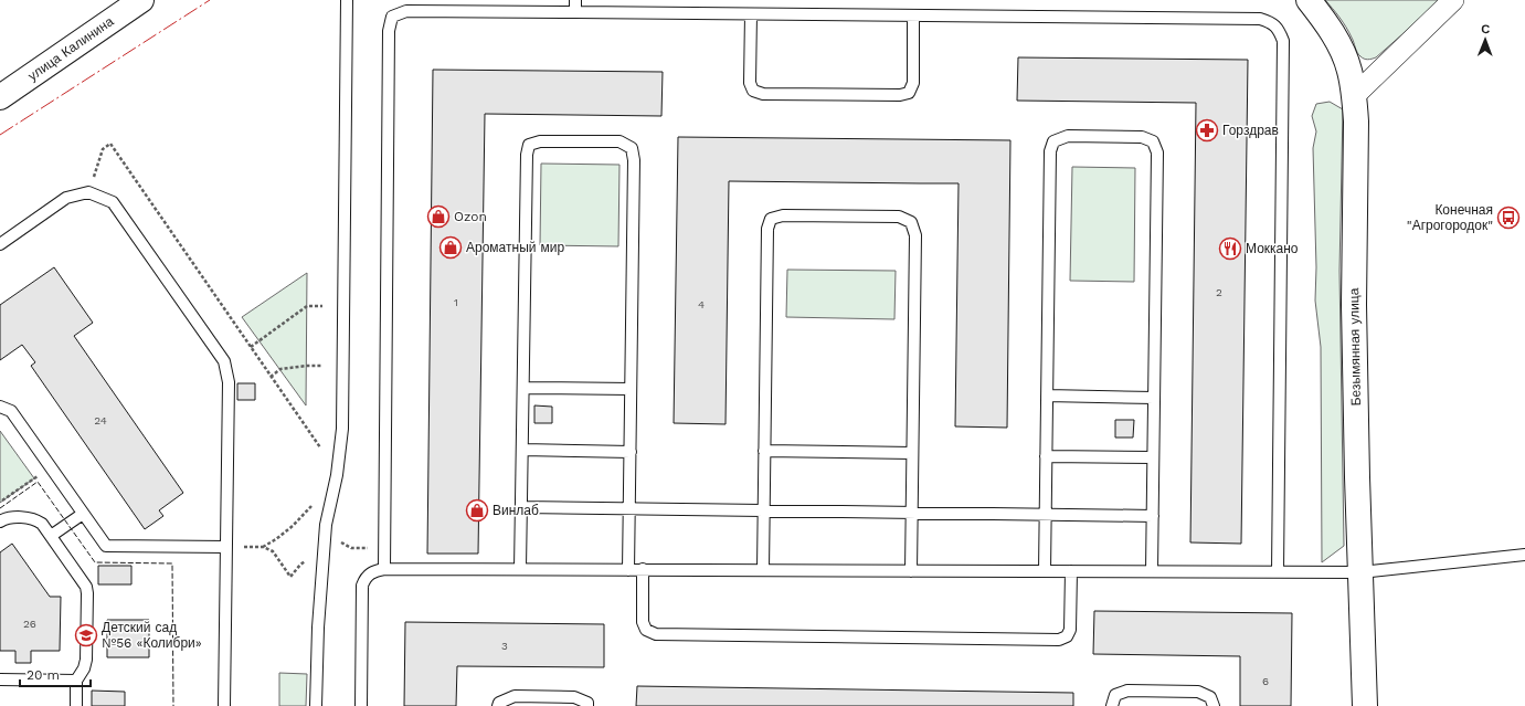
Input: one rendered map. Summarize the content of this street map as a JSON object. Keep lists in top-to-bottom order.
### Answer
{
  "streets": {
    "street": ["улица Калинина", "Безымянная улица"]
  },
  "places": {
    "pharmacy": ["Горздрав"],
    "shop": ["Ozon", "Ароматный мир", "Винлаб"],
    "bus stop": ["Конечная \"Агрогородок\""],
    "restaurant": ["Моккано"],
    "school or university": ["Детский сад №56 «Колибри»"]
  },
  "house_numbers": [
    "2",
    "1",
    "4",
    "24",
    "26",
    "3",
    "6"
  ],
  "scale_bar": "20 m",
  "north": "top"
}
